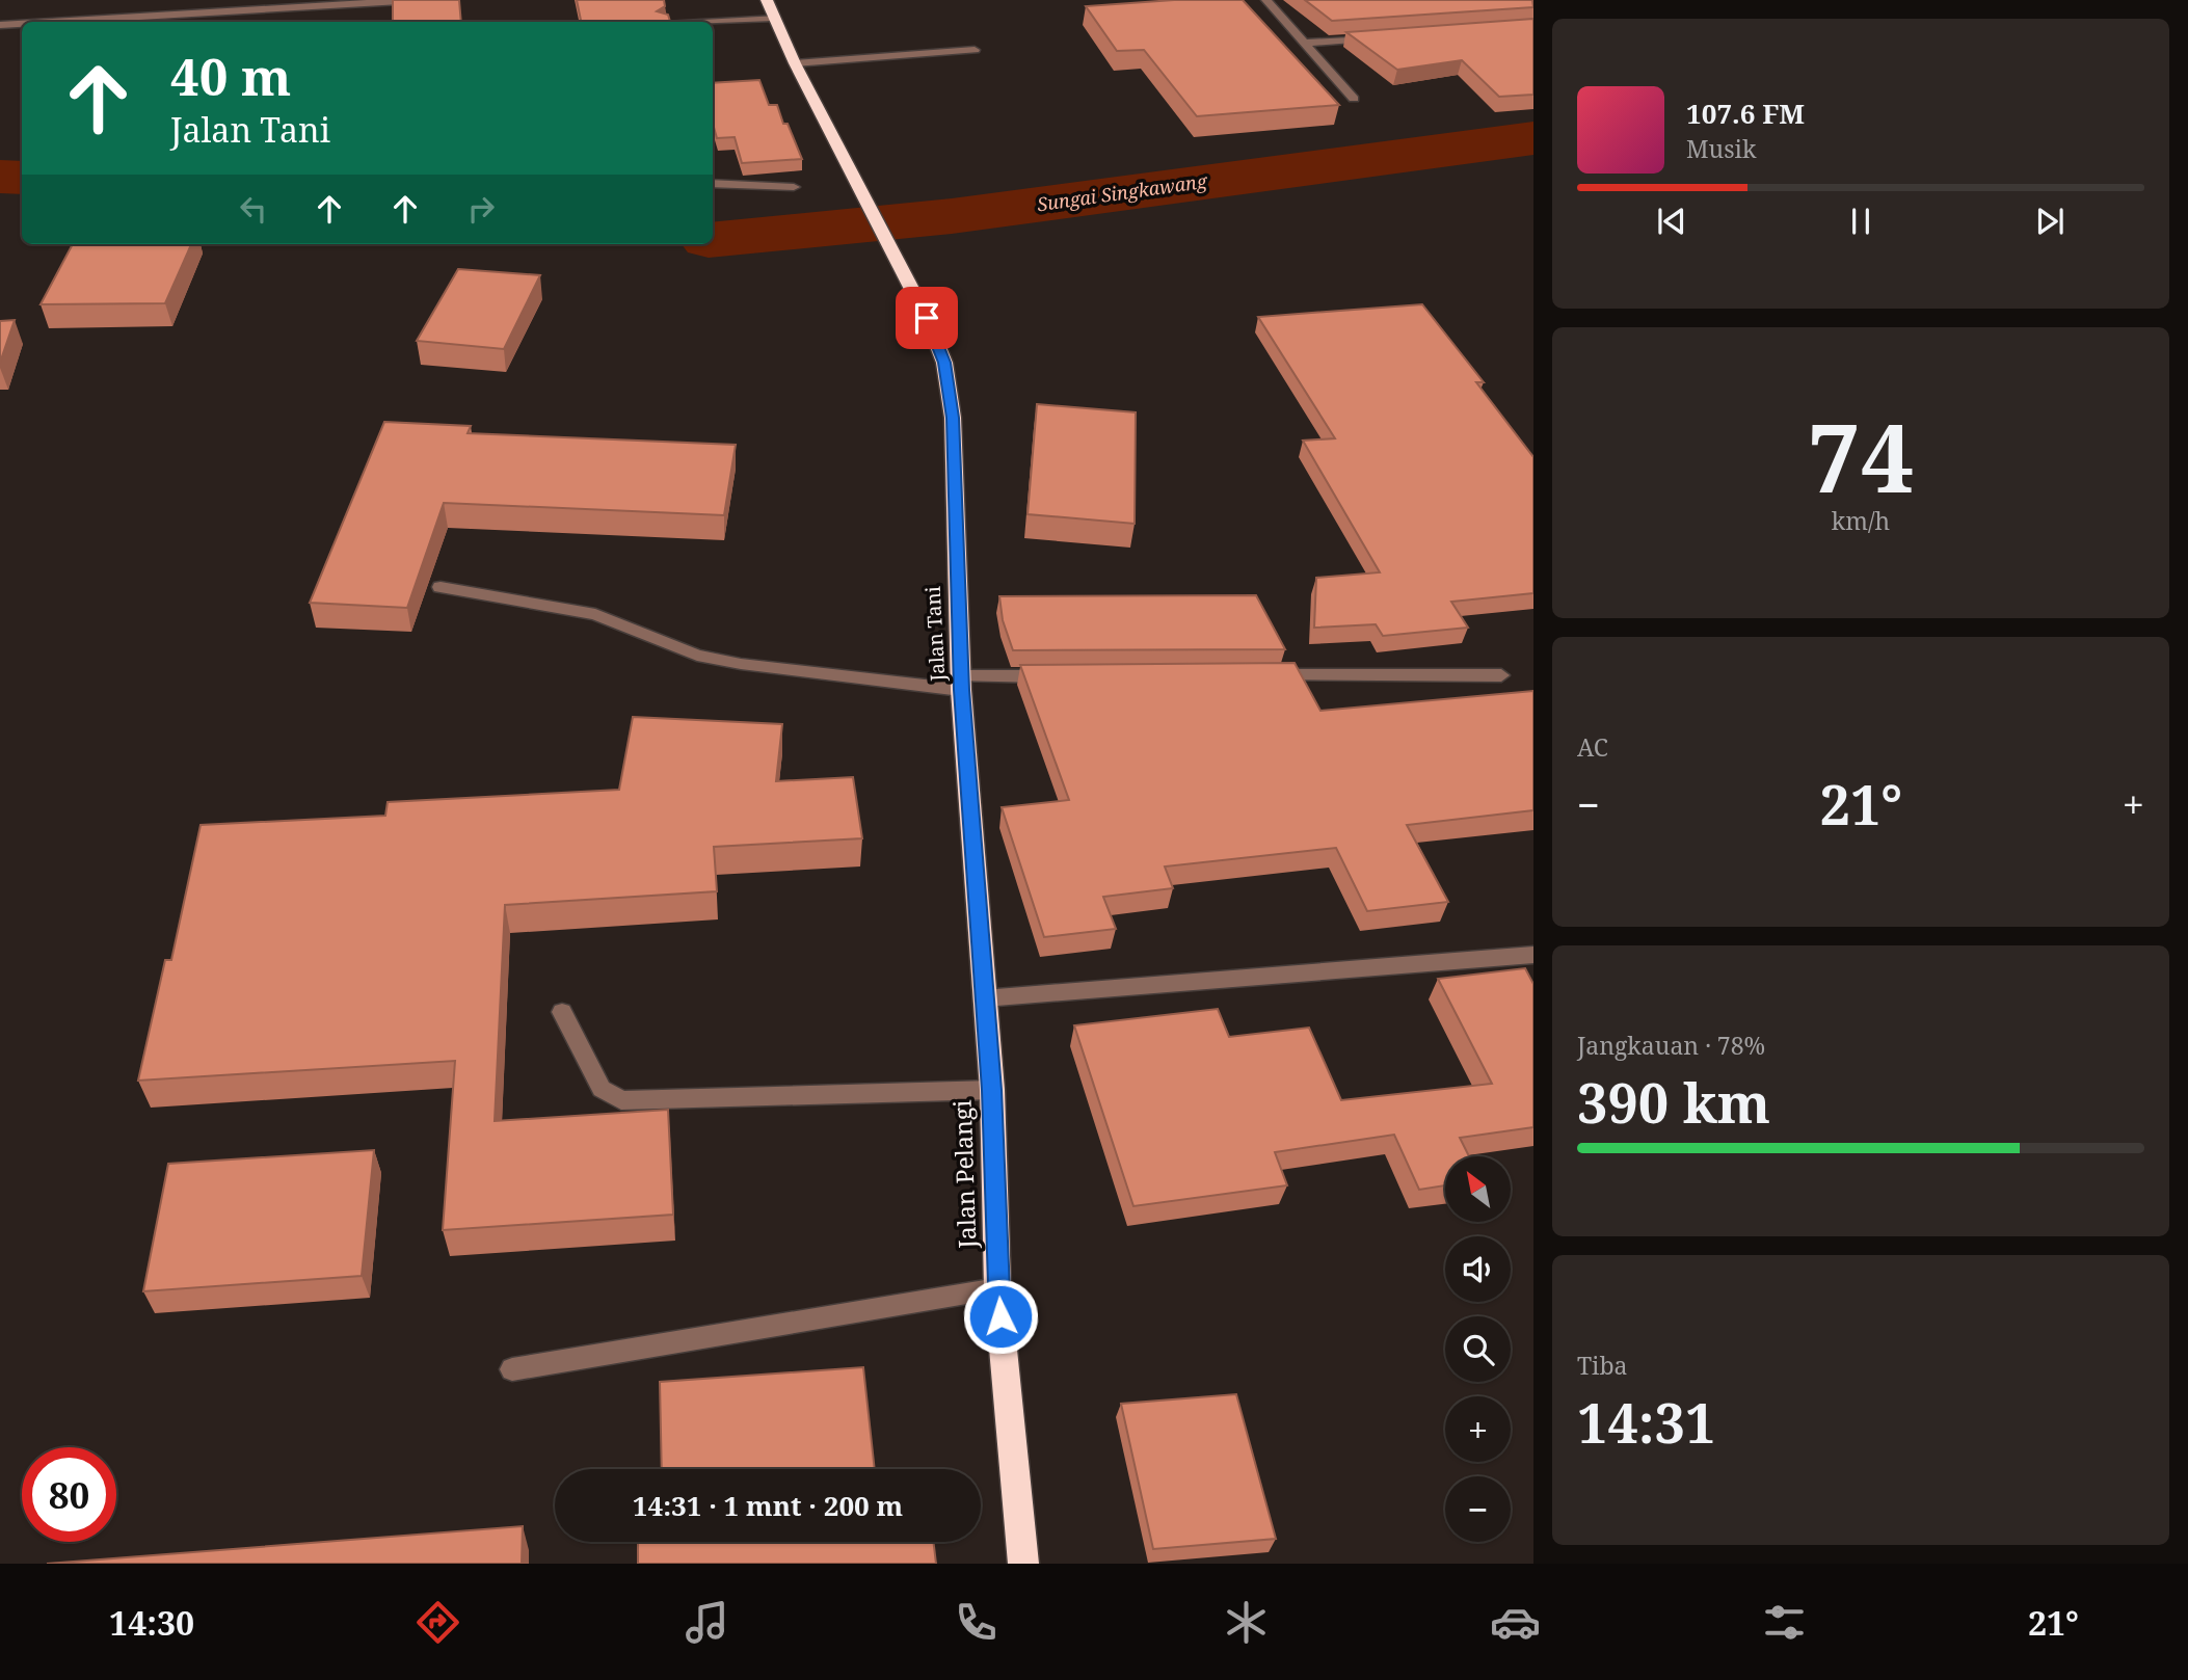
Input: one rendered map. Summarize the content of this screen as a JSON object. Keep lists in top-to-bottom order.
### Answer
{
  "streets": {
    "highway": ["Jalan Tani", "Jalan Pelangi"]
  },
  "crossings": [
    ["Jalan Tani", "Jalan Pelangi"]
  ],
  "water": ["Sungai Singkawang"],
  "north": "top left",
  "page": {
    "turn": ["40 m", "Jalan Tani"],
    "song": ["107.6 FM", "Musik"],
    "tile": [
      ["74", "km/h"],
      "AC",
      ["Jangkauan · 78%", "390 km"],
      ["Tiba", "14:31"]
    ],
    "heat": ["−", "21°", "+"],
    "map_buttons": ["+", "−"],
    "limit": "80",
    "trip": "14:31 · 1 mnt · 200 m",
    "tabs": ["14:30", "21°"]
  }
}
